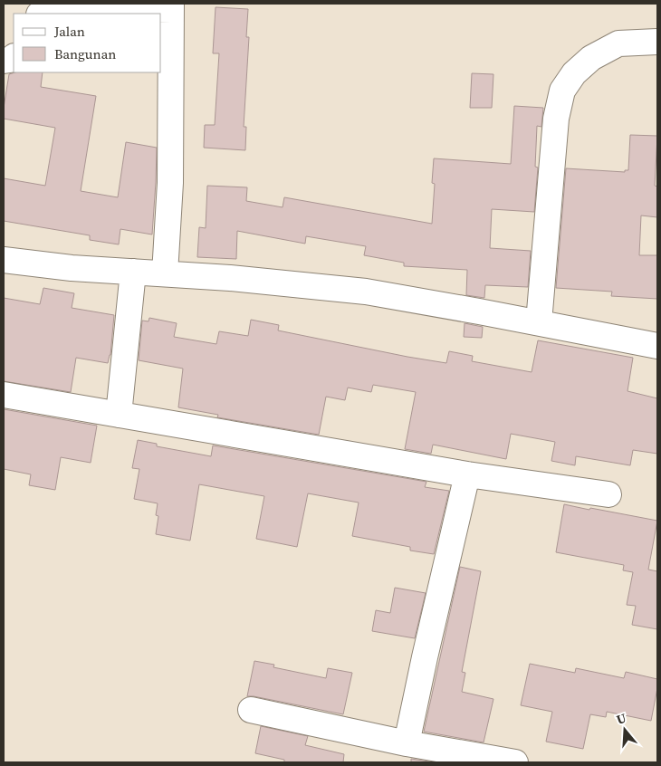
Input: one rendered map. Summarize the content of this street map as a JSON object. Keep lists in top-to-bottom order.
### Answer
{
  "legend": ["Jalan", "Bangunan"],
  "north": "top"
}
